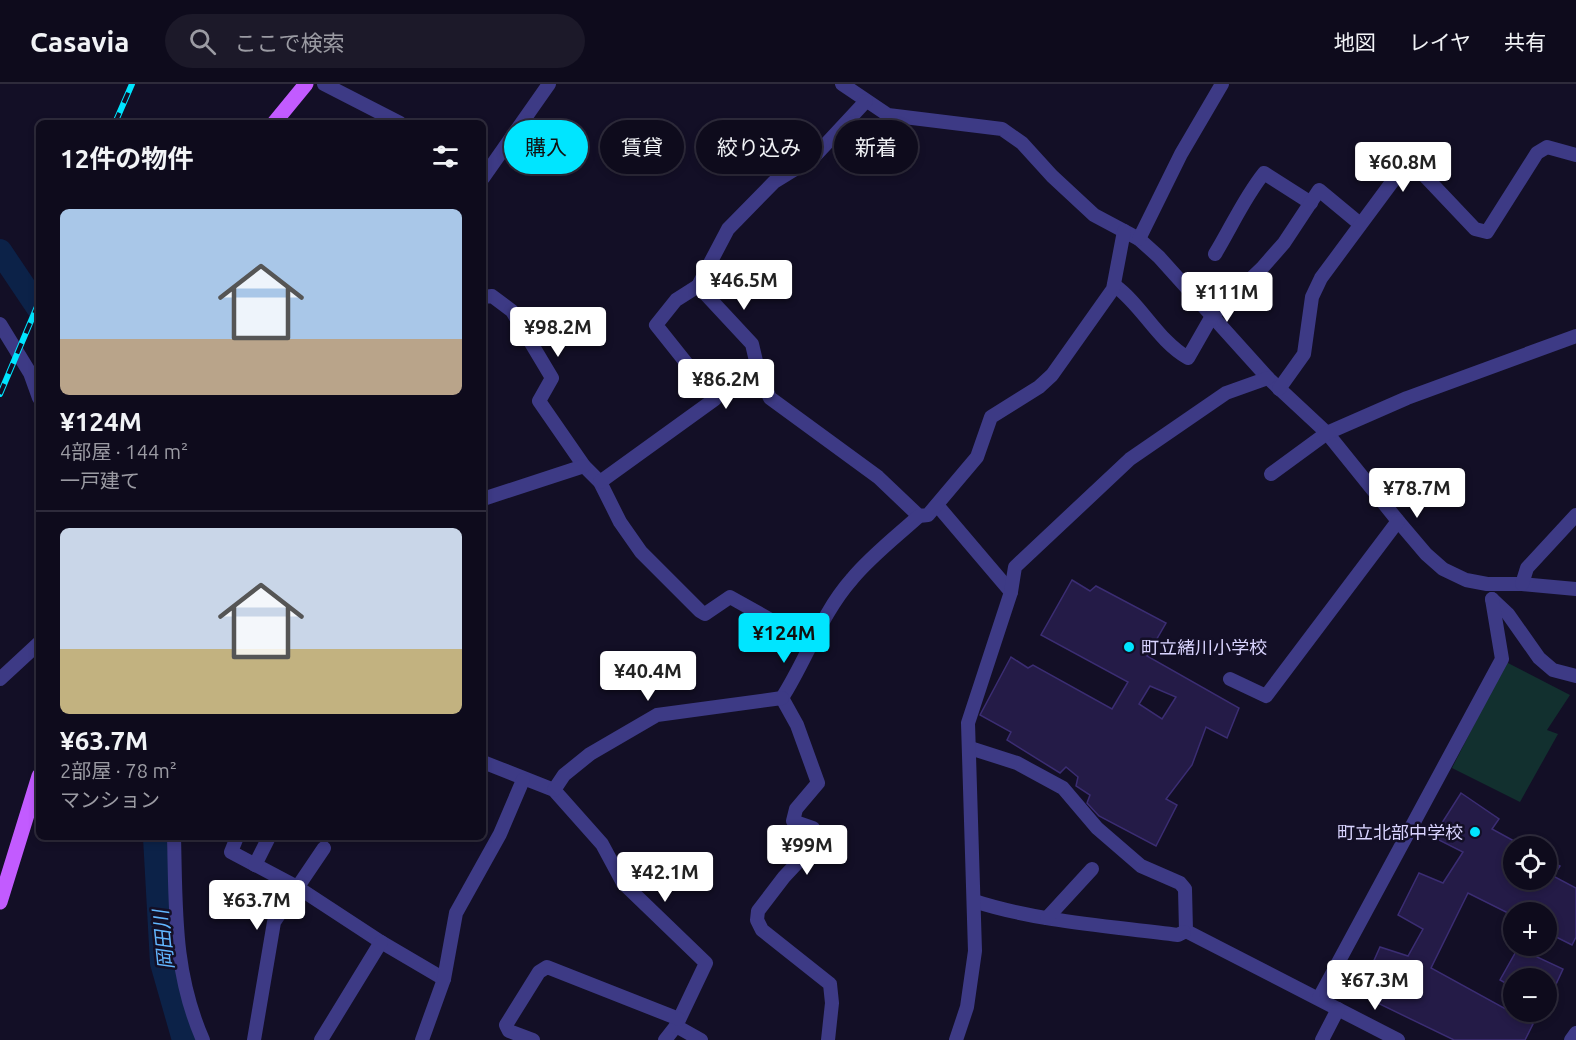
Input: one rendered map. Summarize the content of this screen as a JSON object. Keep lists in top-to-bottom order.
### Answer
{
  "water": ["岡田川"],
  "places": ["町立緒川小学校", "町立北部中学校"],
  "page": {
    "header": "Casavia",
    "search": "ここで検索",
    "nav": ["地図", "レイヤ", "共有"],
    "chip": [
      "購入",
      "賃貸",
      "絞り込み",
      "新着"
    ],
    "heading": "12件の物件",
    "price": [
      "¥60.8M",
      "¥46.5M",
      "¥111M",
      "¥98.2M",
      "¥86.2M",
      "¥78.7M",
      "¥124M",
      "¥40.4M",
      "¥99M",
      "¥42.1M",
      "¥63.7M",
      "¥67.3M"
    ],
    "list": [
      {
        "name": "¥124M",
        "note": "4部屋 · 144 m² · 一戸建て"
      },
      {
        "name": "¥63.7M",
        "note": "2部屋 · 78 m² · マンション"
      }
    ],
    "map_buttons": ["+", "−"]
  }
}
